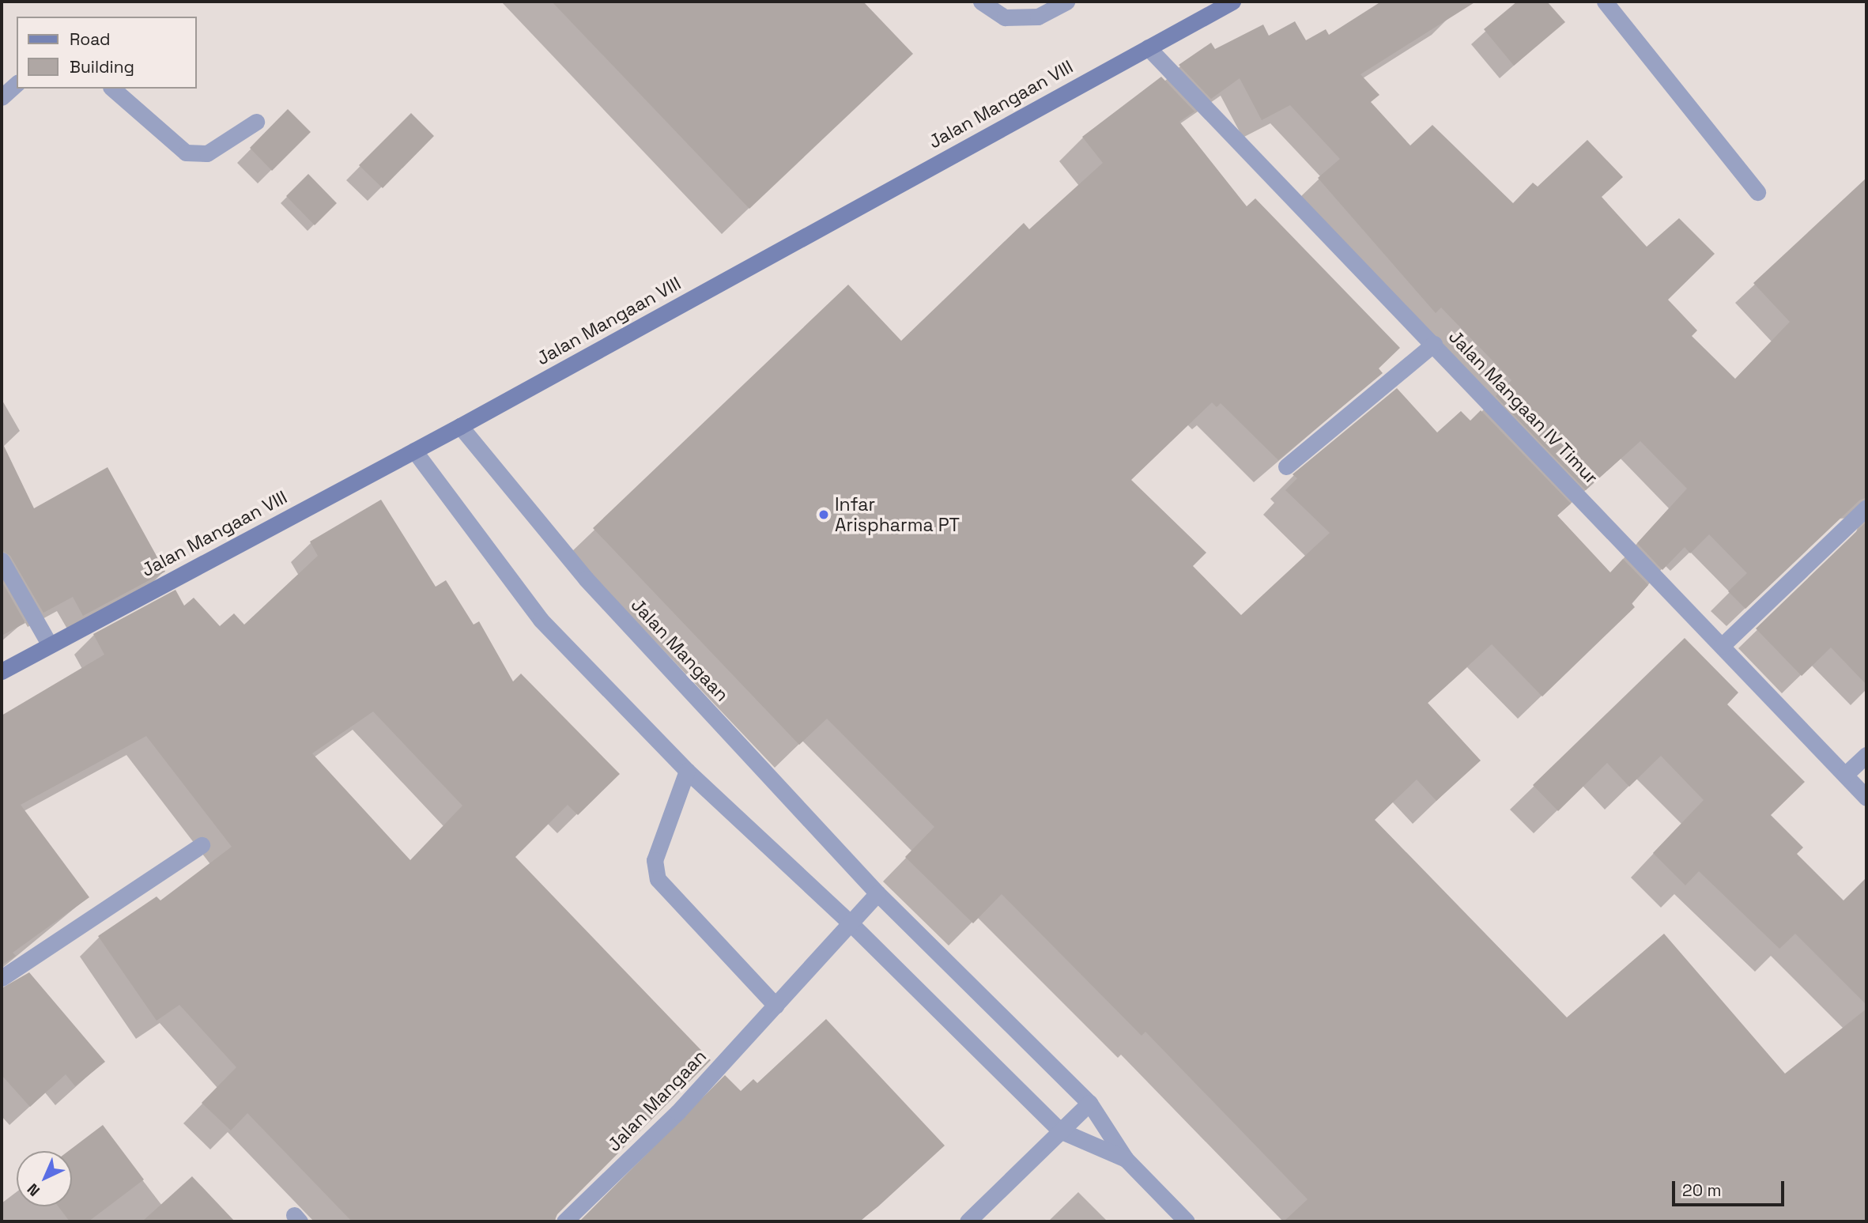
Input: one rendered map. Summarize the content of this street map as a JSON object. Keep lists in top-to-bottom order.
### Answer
{
  "streets": {
    "street": ["Jalan Mangaan VIII", "Jalan Mangaan IV Timur", "Jalan Mangaan"]
  },
  "crossings": [
    ["Jalan Mangaan VIII", "Jalan Mangaan IV Timur"],
    ["Jalan Mangaan VIII", "Jalan Mangaan"]
  ],
  "places": ["Infar Arispharma PT"],
  "legend": ["Road", "Building"],
  "scale_bar": "20 m",
  "north": "bottom left"
}
